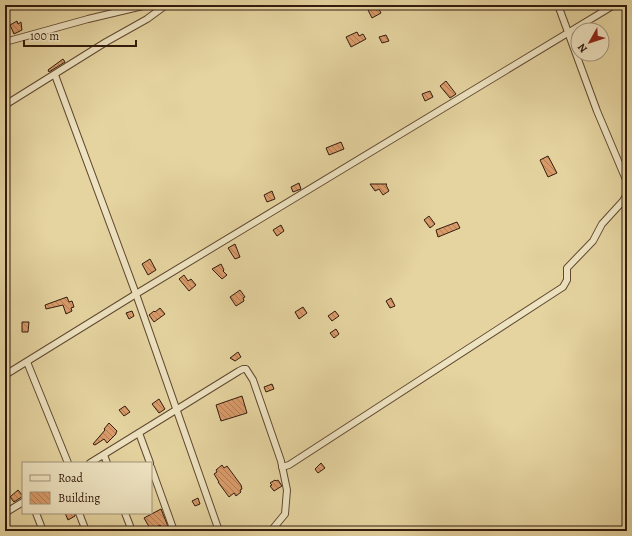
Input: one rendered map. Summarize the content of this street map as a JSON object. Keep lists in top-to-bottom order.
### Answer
{
  "legend": ["Road", "Building"],
  "scale_bar": "100 m",
  "north": "bottom left"
}
